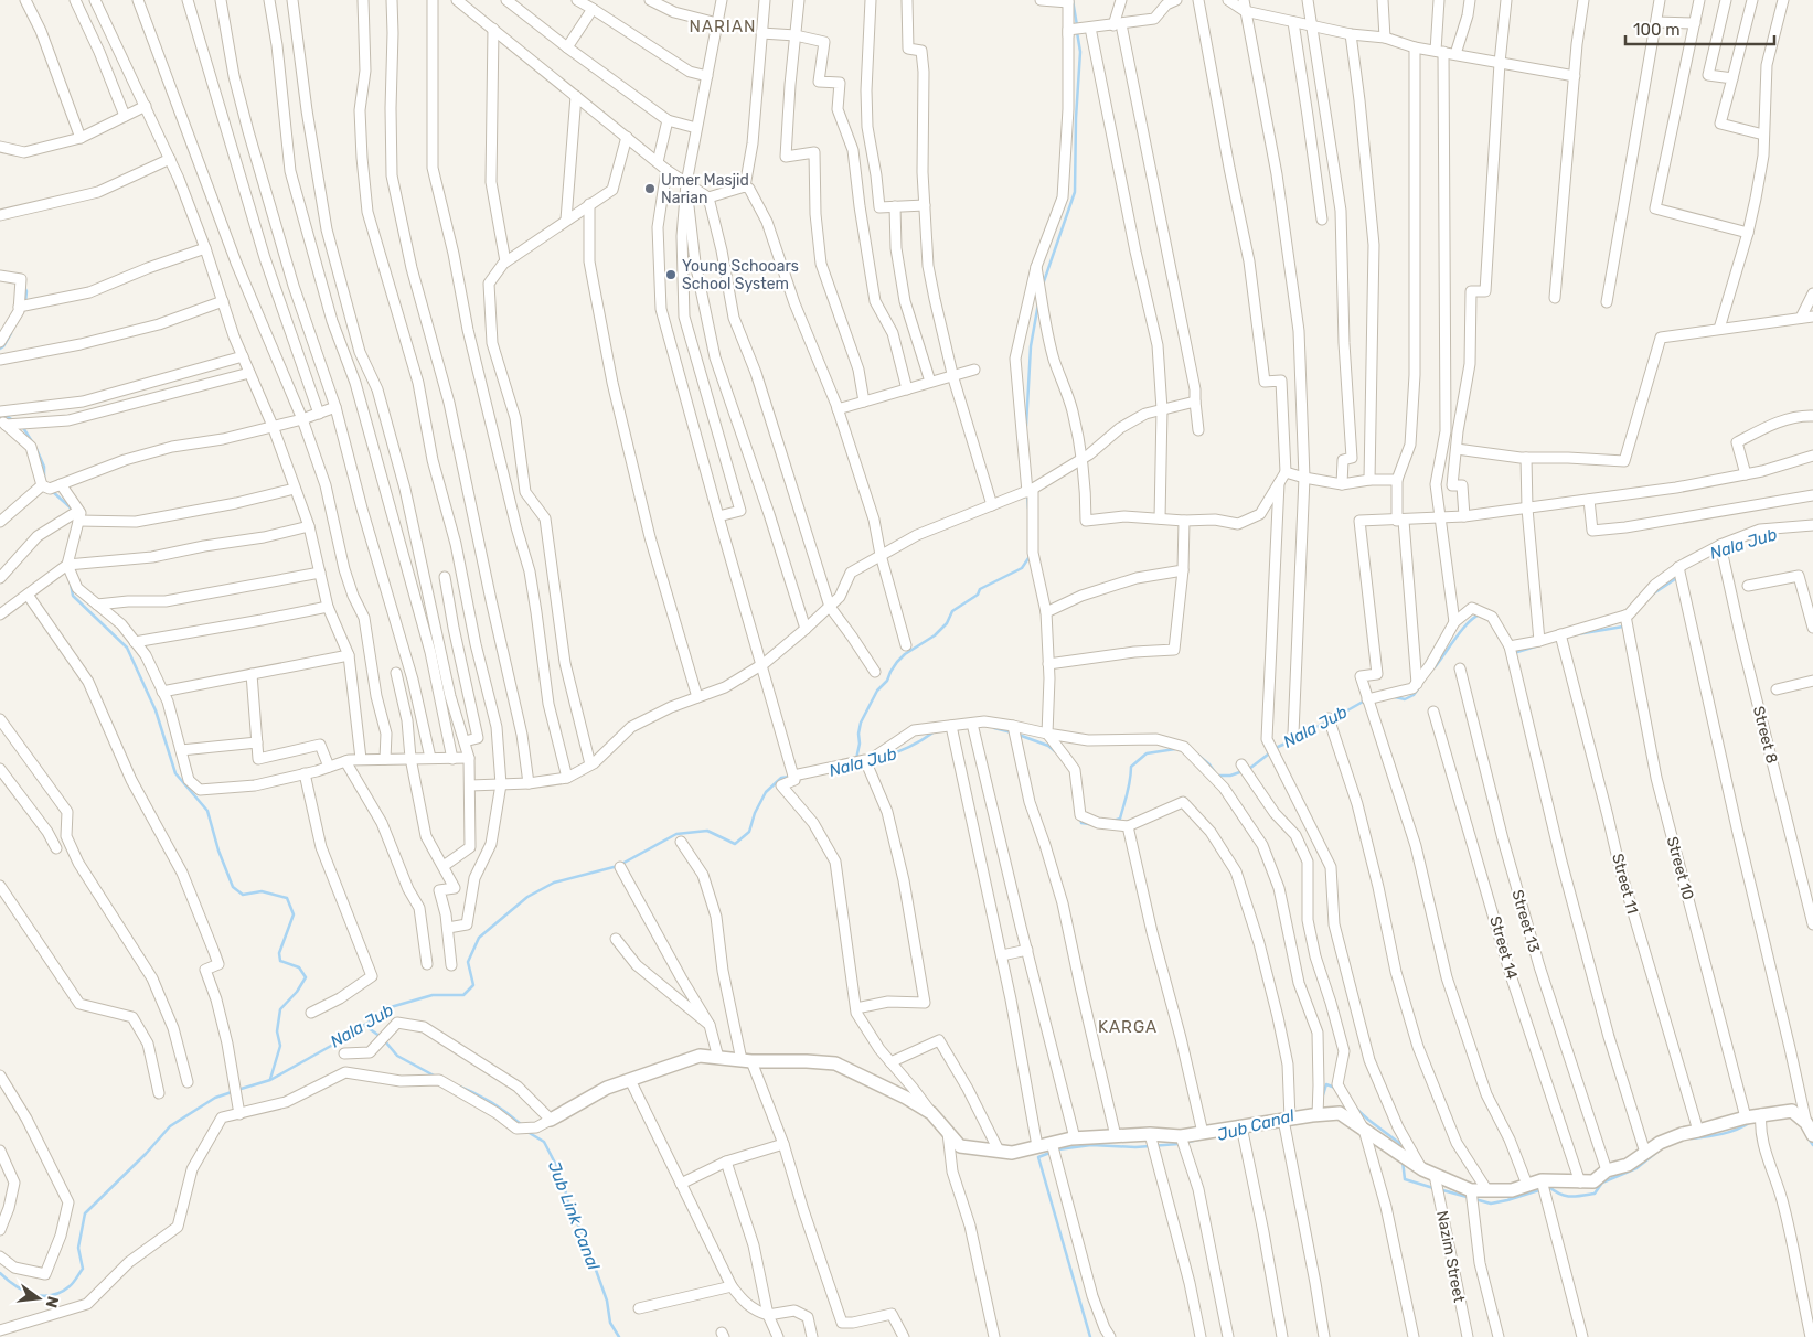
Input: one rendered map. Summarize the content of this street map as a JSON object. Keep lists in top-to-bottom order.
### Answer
{
  "streets": {
    "street": [
      "Street 8",
      "Street 10",
      "Street 11",
      "Street 13",
      "Street 14",
      "Nazim Street"
    ]
  },
  "districts": ["NARIAN", "KARGA"],
  "water": ["Nala Jub", "Jub Canal", "Jub Link Canal"],
  "places": ["Umer Masjid Narian", "Young Schooars School System"],
  "scale_bar": "100 m",
  "north": "right"
}
